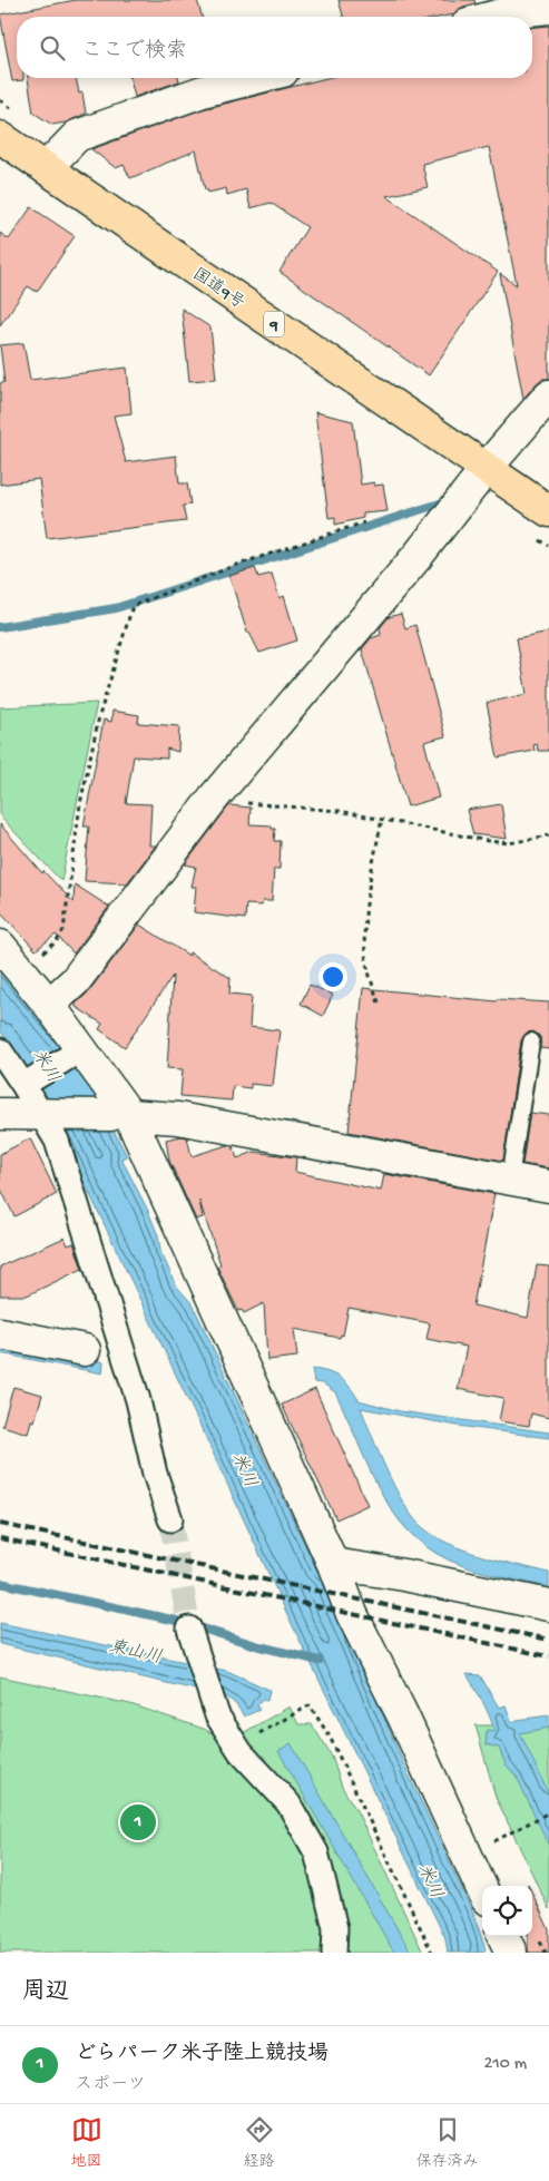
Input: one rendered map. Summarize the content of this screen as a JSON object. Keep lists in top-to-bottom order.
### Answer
{
  "streets": {
    "highway": ["国道9号", "9"]
  },
  "water": ["米川", "東山川"],
  "page": {
    "search": "ここで検索",
    "pins": "1",
    "heading": "周辺",
    "list": [
      {
        "mark": "1",
        "name": "どらパーク米子陸上競技場",
        "note": "スポーツ",
        "value": "210 m"
      }
    ],
    "nav": ["地図", "経路", "保存済み"]
  }
}
